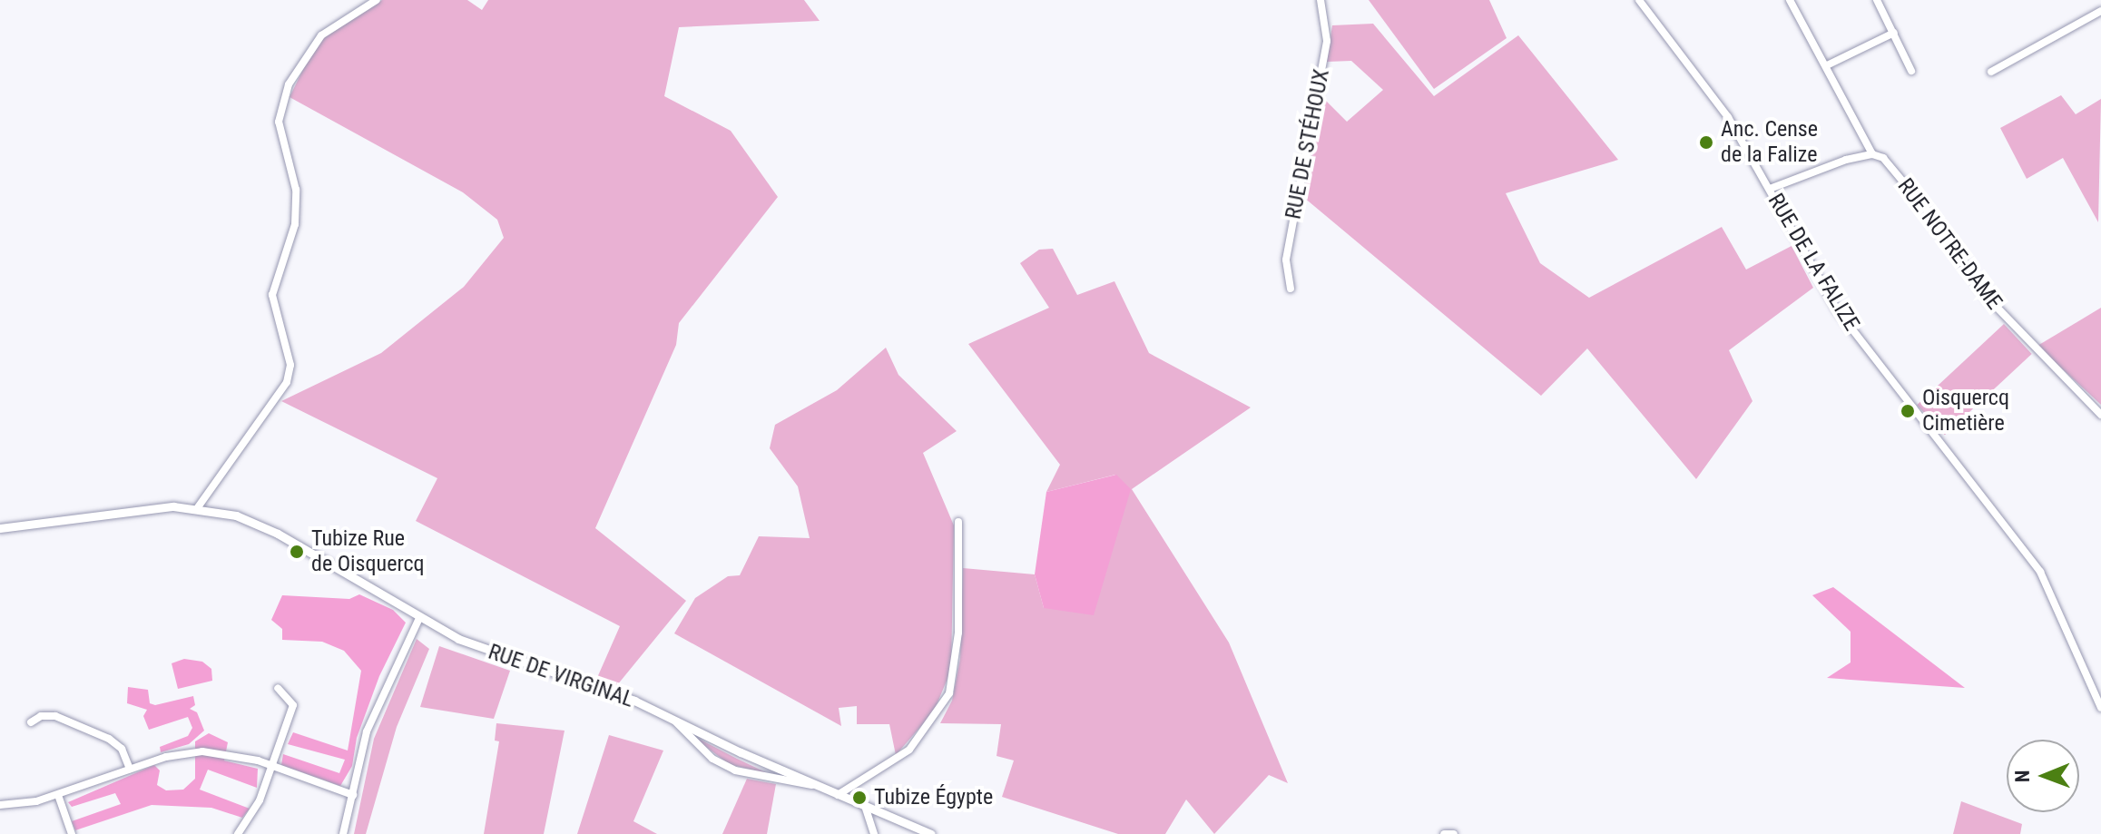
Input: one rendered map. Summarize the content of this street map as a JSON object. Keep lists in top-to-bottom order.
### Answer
{
  "streets": {
    "street": [
      "RUE DE STÉHOUX",
      "RUE NOTRE-DAME",
      "RUE DE LA FALIZE",
      "RUE DE VIRGINAL"
    ]
  },
  "places": [
    "Anc. Cense de la Falize",
    "Oisquercq Cimetière",
    "Tubize Rue de Oisquercq",
    "Tubize Égypte"
  ],
  "north": "left"
}
